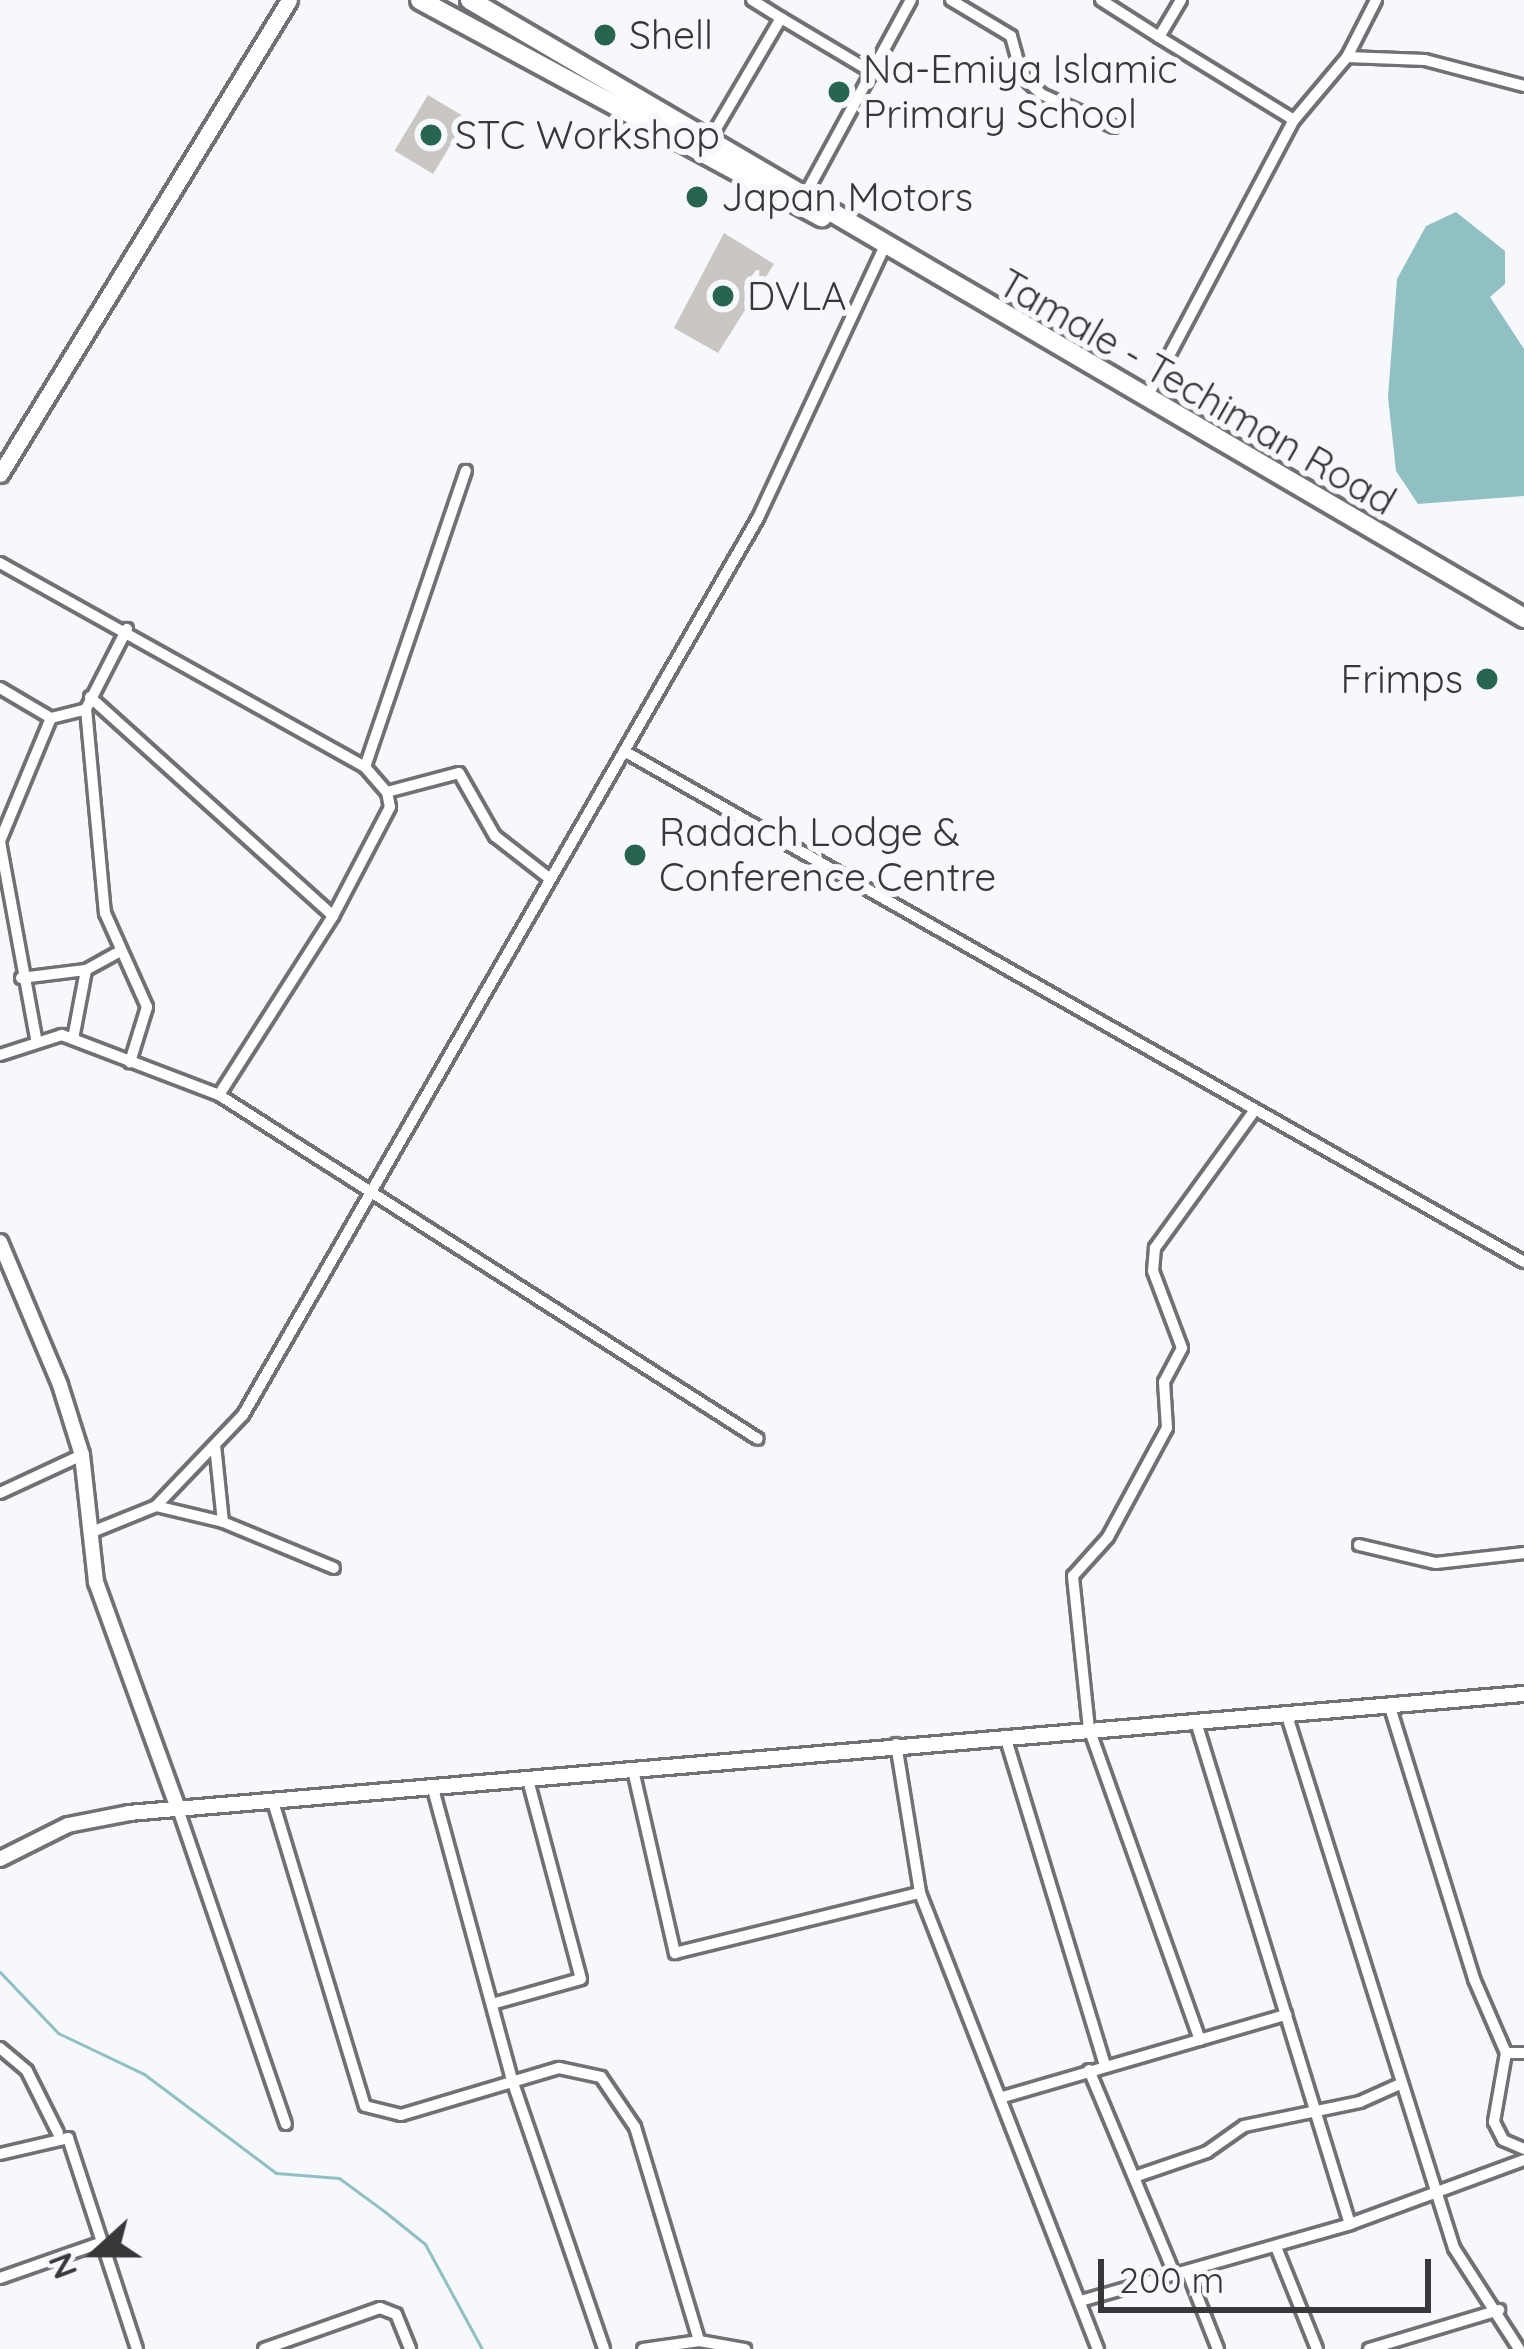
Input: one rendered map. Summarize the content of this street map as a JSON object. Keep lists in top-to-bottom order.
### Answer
{
  "streets": {
    "highway": ["Tamale - Techiman Road"]
  },
  "places": [
    "Shell",
    "Na-Emiya Islamic Primary School",
    "STC Workshop",
    "Japan Motors",
    "DVLA",
    "Frimps",
    "Radach Lodge & Conference Centre"
  ],
  "scale_bar": "200 m",
  "north": "left"
}
